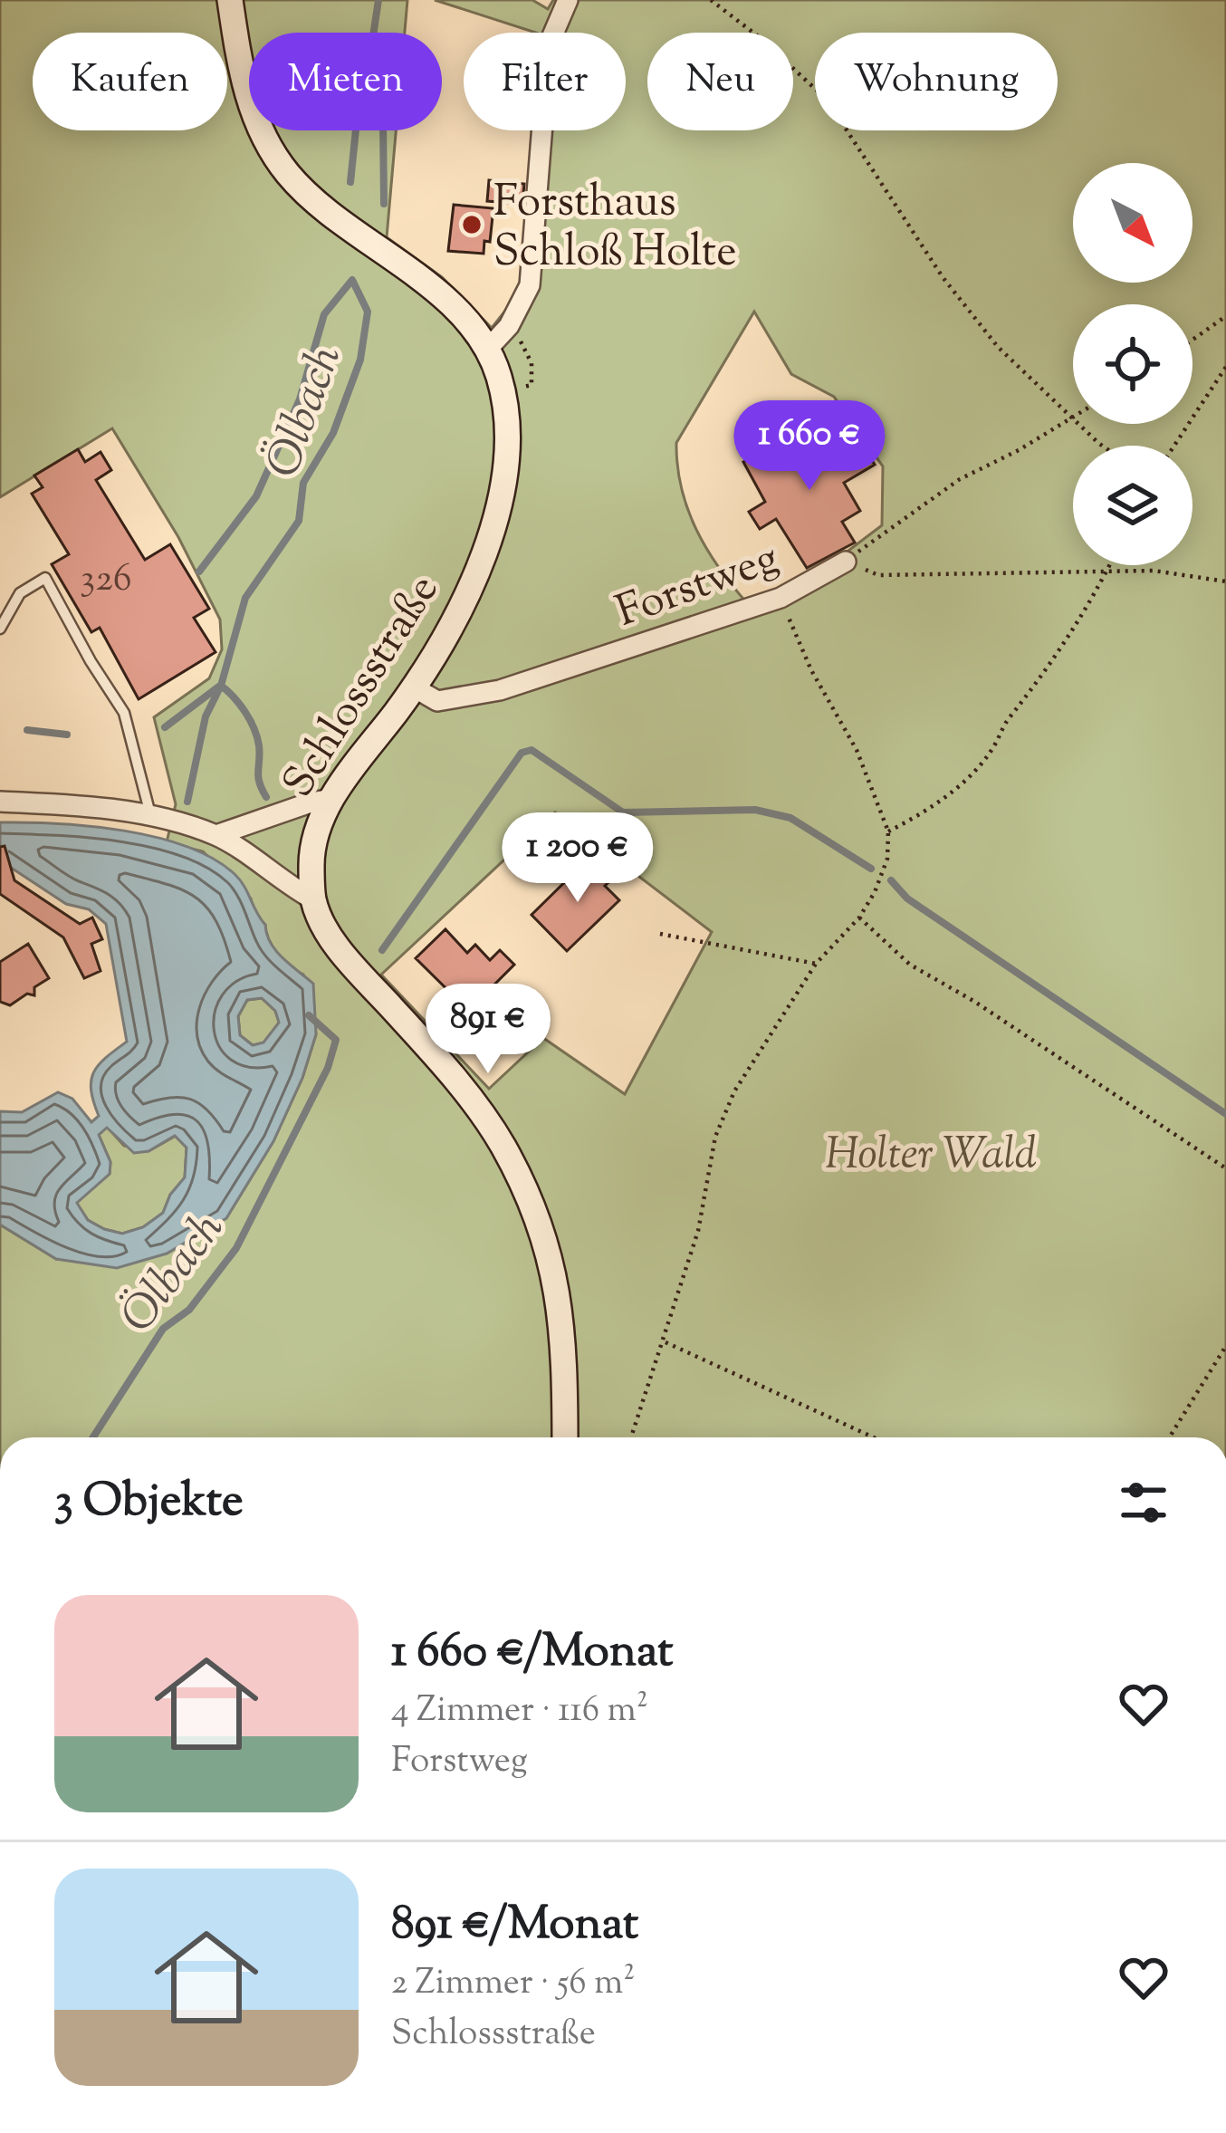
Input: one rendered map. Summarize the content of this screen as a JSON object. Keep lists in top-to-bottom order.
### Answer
{
  "streets": {
    "main road": ["Schlossstraße"],
    "street": ["Forstweg"]
  },
  "crossings": [
    ["Forstweg", "Schlossstraße"]
  ],
  "water": ["Ölbach"],
  "parks": ["Holter Wald"],
  "places": ["Forsthaus Schloß Holte"],
  "house_numbers": ["326"],
  "north": "bottom right",
  "page": {
    "chip": [
      "Kaufen",
      "Mieten",
      "Filter",
      "Neu",
      "Wohnung"
    ],
    "price": ["1 660 €", "1 200 €", "891 €"],
    "heading": "3 Objekte",
    "list": [
      {
        "name": "1 660 €/Monat",
        "note": "4 Zimmer · 116 m² · Forstweg"
      },
      {
        "name": "891 €/Monat",
        "note": "2 Zimmer · 56 m² · Schlossstraße"
      }
    ]
  }
}
